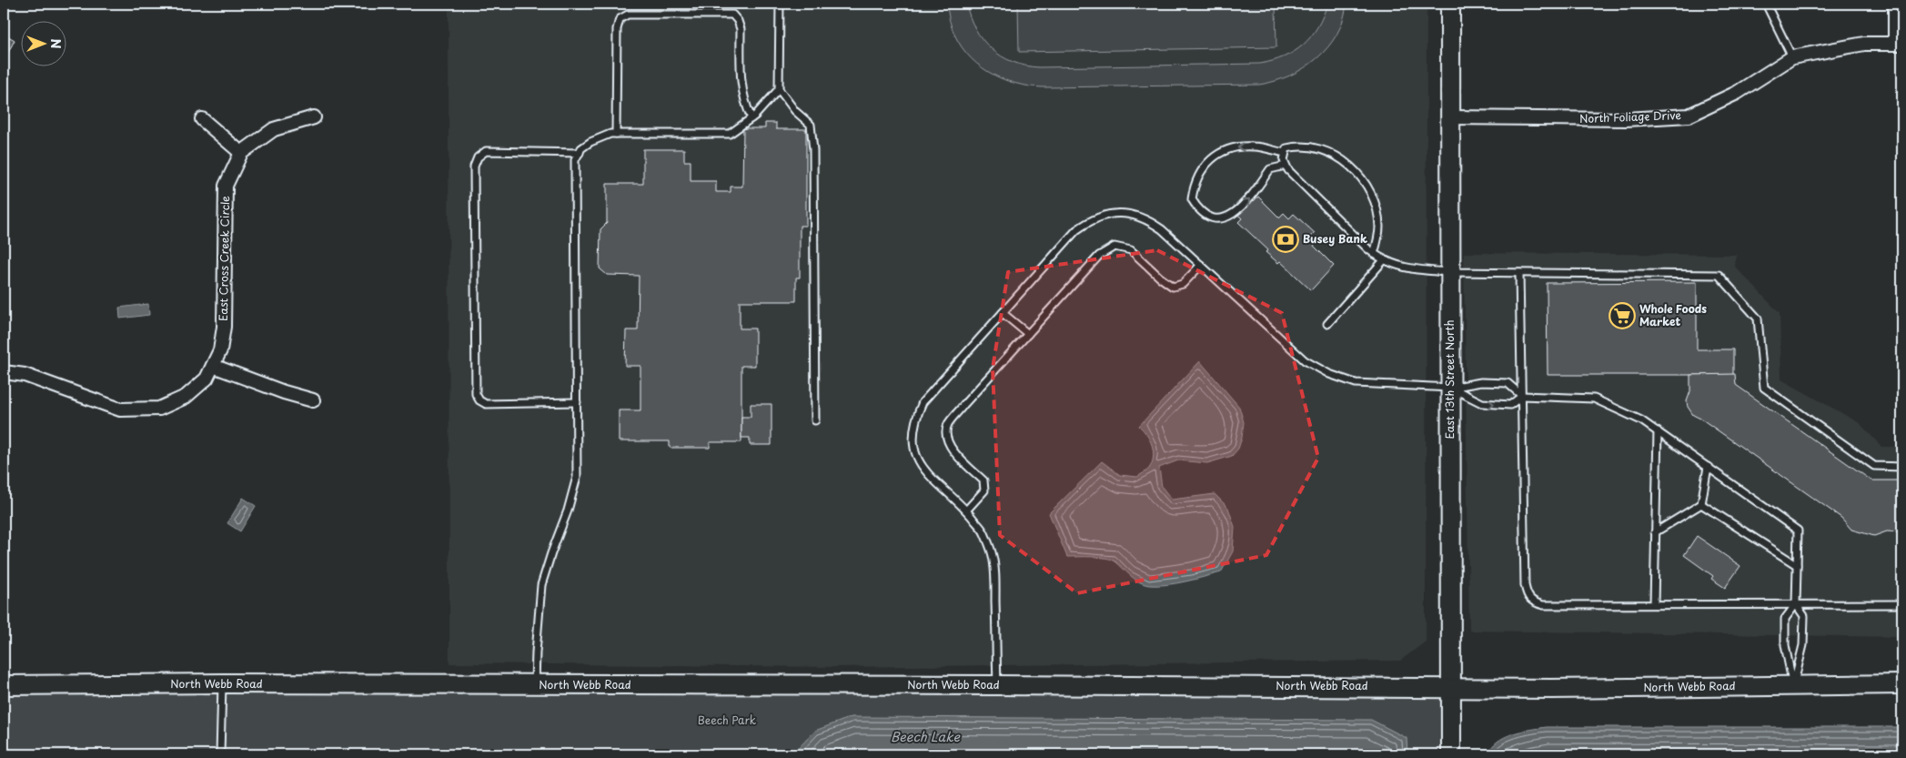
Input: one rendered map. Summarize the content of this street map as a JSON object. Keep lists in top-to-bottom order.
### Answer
{
  "streets": {
    "main road": ["East 13th Street North", "North Webb Road"],
    "street": ["North Foliage Drive", "East Cross Creek Circle"]
  },
  "crossings": [
    ["North Foliage Drive", "East 13th Street North"],
    ["East 13th Street North", "North Webb Road"]
  ],
  "water": ["Beech Lake"],
  "parks": ["Beech Park"],
  "places": {
    "bank": ["Busey Bank"],
    "supermarket": ["Whole Foods Market"]
  },
  "north": "right"
}
